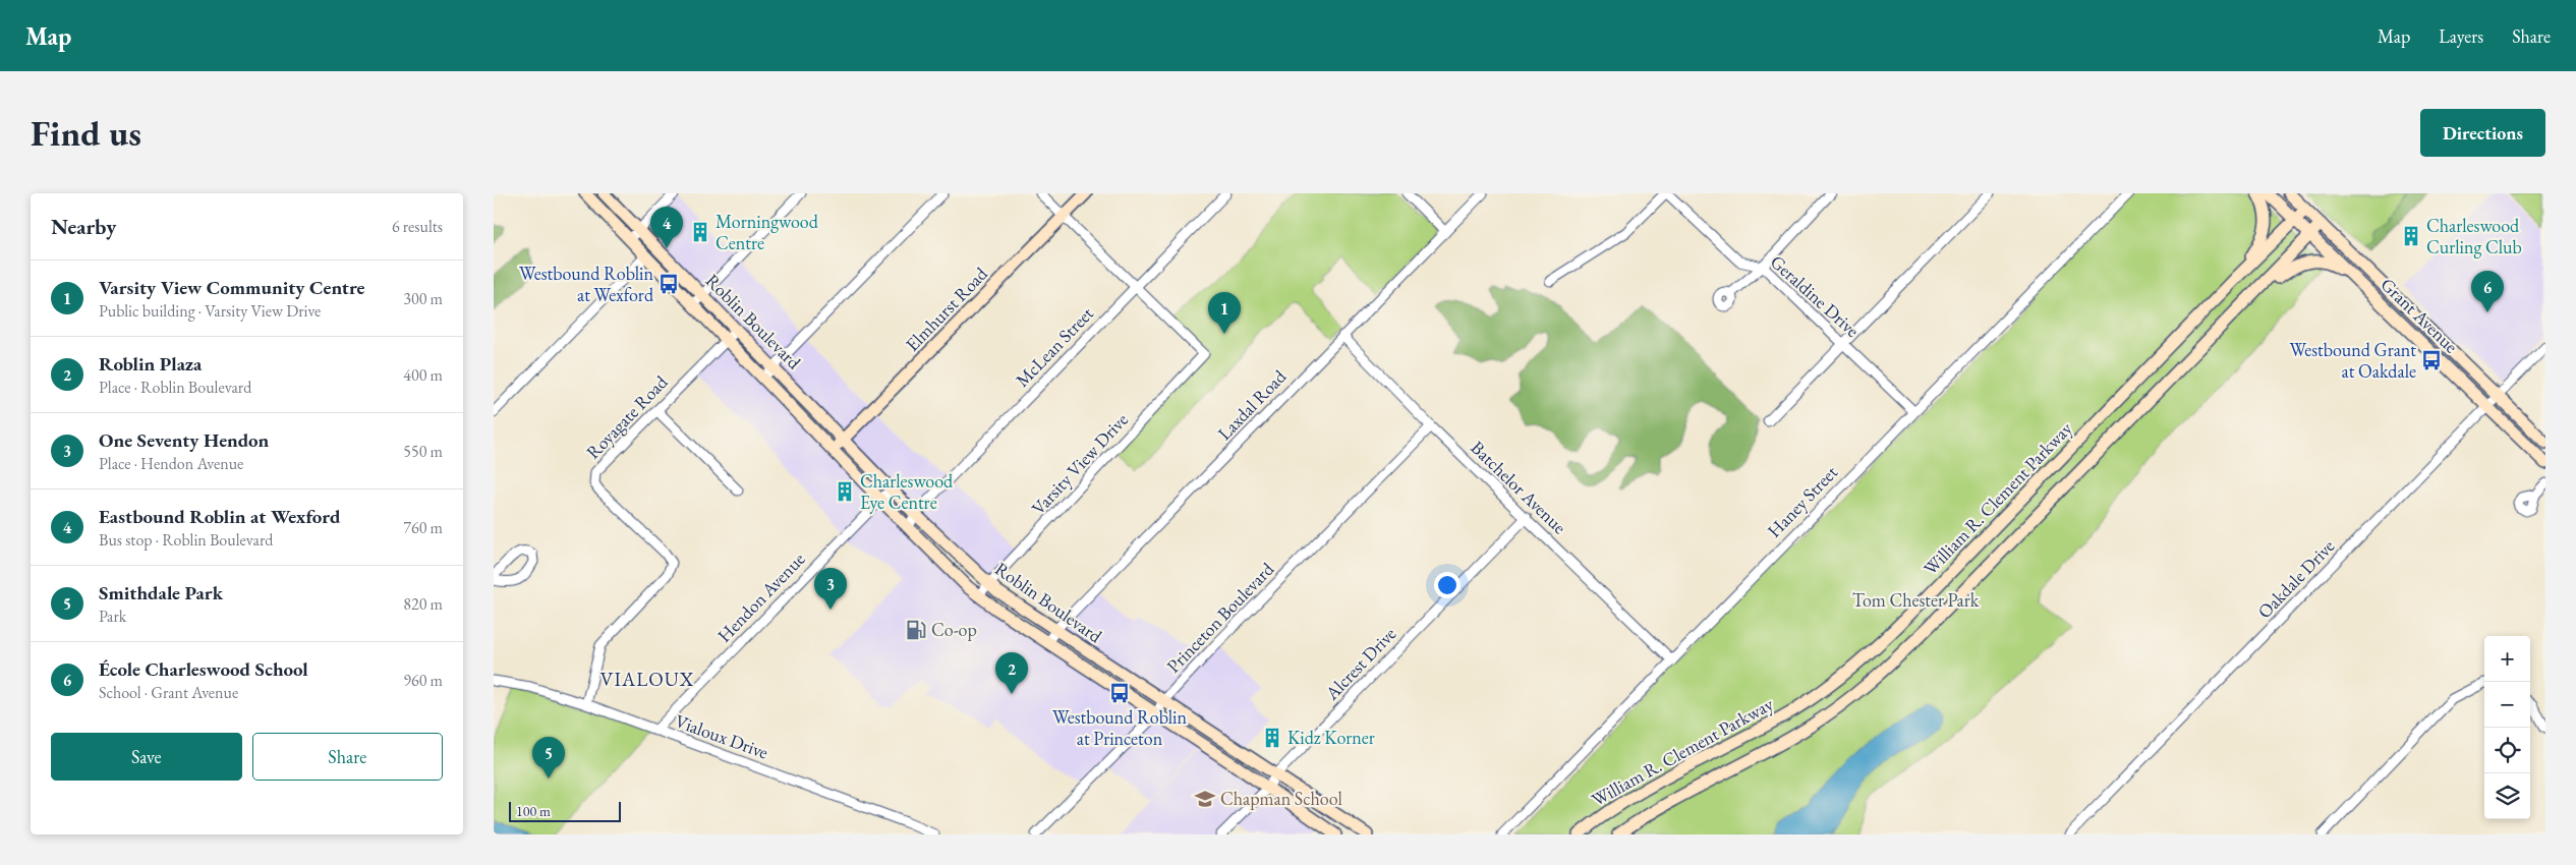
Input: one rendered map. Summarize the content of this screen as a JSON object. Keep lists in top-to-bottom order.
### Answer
{
  "streets": {
    "main road": [
      "Elmhurst Road",
      "Grant Avenue",
      "Roblin Boulevard",
      "William R. Clement Parkway"
    ],
    "street": [
      "Geraldine Drive",
      "McLean Street",
      "Laxdal Road",
      "Royagate Road",
      "Varsity View Drive",
      "Batchelor Avenue",
      "Haney Street",
      "Oakdale Drive",
      "Hendon Avenue",
      "Princeton Boulevard",
      "Alcrest Drive",
      "Vialoux Drive"
    ]
  },
  "crossings": [
    ["Geraldine Drive", "Haney Street"],
    ["Elmhurst Road", "Roblin Boulevard"],
    ["Grant Avenue", "William R. Clement Parkway"],
    ["Grant Avenue", "Oakdale Drive"],
    ["Roblin Boulevard", "McLean Street"],
    ["Roblin Boulevard", "Laxdal Road"],
    ["Roblin Boulevard", "Royagate Road"],
    ["Roblin Boulevard", "Varsity View Drive"],
    ["Roblin Boulevard", "Hendon Avenue"],
    ["Roblin Boulevard", "Princeton Boulevard"],
    ["Roblin Boulevard", "Alcrest Drive"],
    ["McLean Street", "Varsity View Drive"],
    ["Laxdal Road", "Batchelor Avenue"],
    ["Royagate Road", "Vialoux Drive"],
    ["Batchelor Avenue", "Haney Street"],
    ["Batchelor Avenue", "Princeton Boulevard"],
    ["Batchelor Avenue", "Alcrest Drive"],
    ["Hendon Avenue", "Vialoux Drive"]
  ],
  "districts": ["VIALOUX"],
  "parks": ["Tom Chester Park"],
  "places": {
    "building": [
      "Morningwood Centre",
      "Charleswood Curling Club",
      "Charleswood Eye Centre",
      "Kidz Korner"
    ],
    "bus stop": ["Westbound Roblin at Wexford", "Westbound Grant at Oakdale", "Westbound Roblin at Princeton"],
    "fuel station": ["Co-op"],
    "school or university": ["Chapman School"]
  },
  "scale_bar": "100 m",
  "page": {
    "header": "Map",
    "nav": ["Map", "Layers", "Share"],
    "buttons": [
      "Directions",
      ["Save", "Share"]
    ],
    "title": "Find us",
    "heading": ["Nearby", "6 results"],
    "pins": [
      "4",
      "6",
      "1",
      "3",
      "2",
      "5"
    ],
    "list": [
      {
        "mark": "1",
        "name": "Varsity View Community Centre",
        "note": "Public building · Varsity View Drive",
        "value": "300 m"
      },
      {
        "mark": "2",
        "name": "Roblin Plaza",
        "note": "Place · Roblin Boulevard",
        "value": "400 m"
      },
      {
        "mark": "3",
        "name": "One Seventy Hendon",
        "note": "Place · Hendon Avenue",
        "value": "550 m"
      },
      {
        "mark": "4",
        "name": "Eastbound Roblin at Wexford",
        "note": "Bus stop · Roblin Boulevard",
        "value": "760 m"
      },
      {
        "mark": "5",
        "name": "Smithdale Park",
        "note": "Park",
        "value": "820 m"
      },
      {
        "mark": "6",
        "name": "École Charleswood School",
        "note": "School · Grant Avenue",
        "value": "960 m"
      }
    ],
    "map_buttons": ["+", "−"],
    "scale": "100 m"
  }
}
